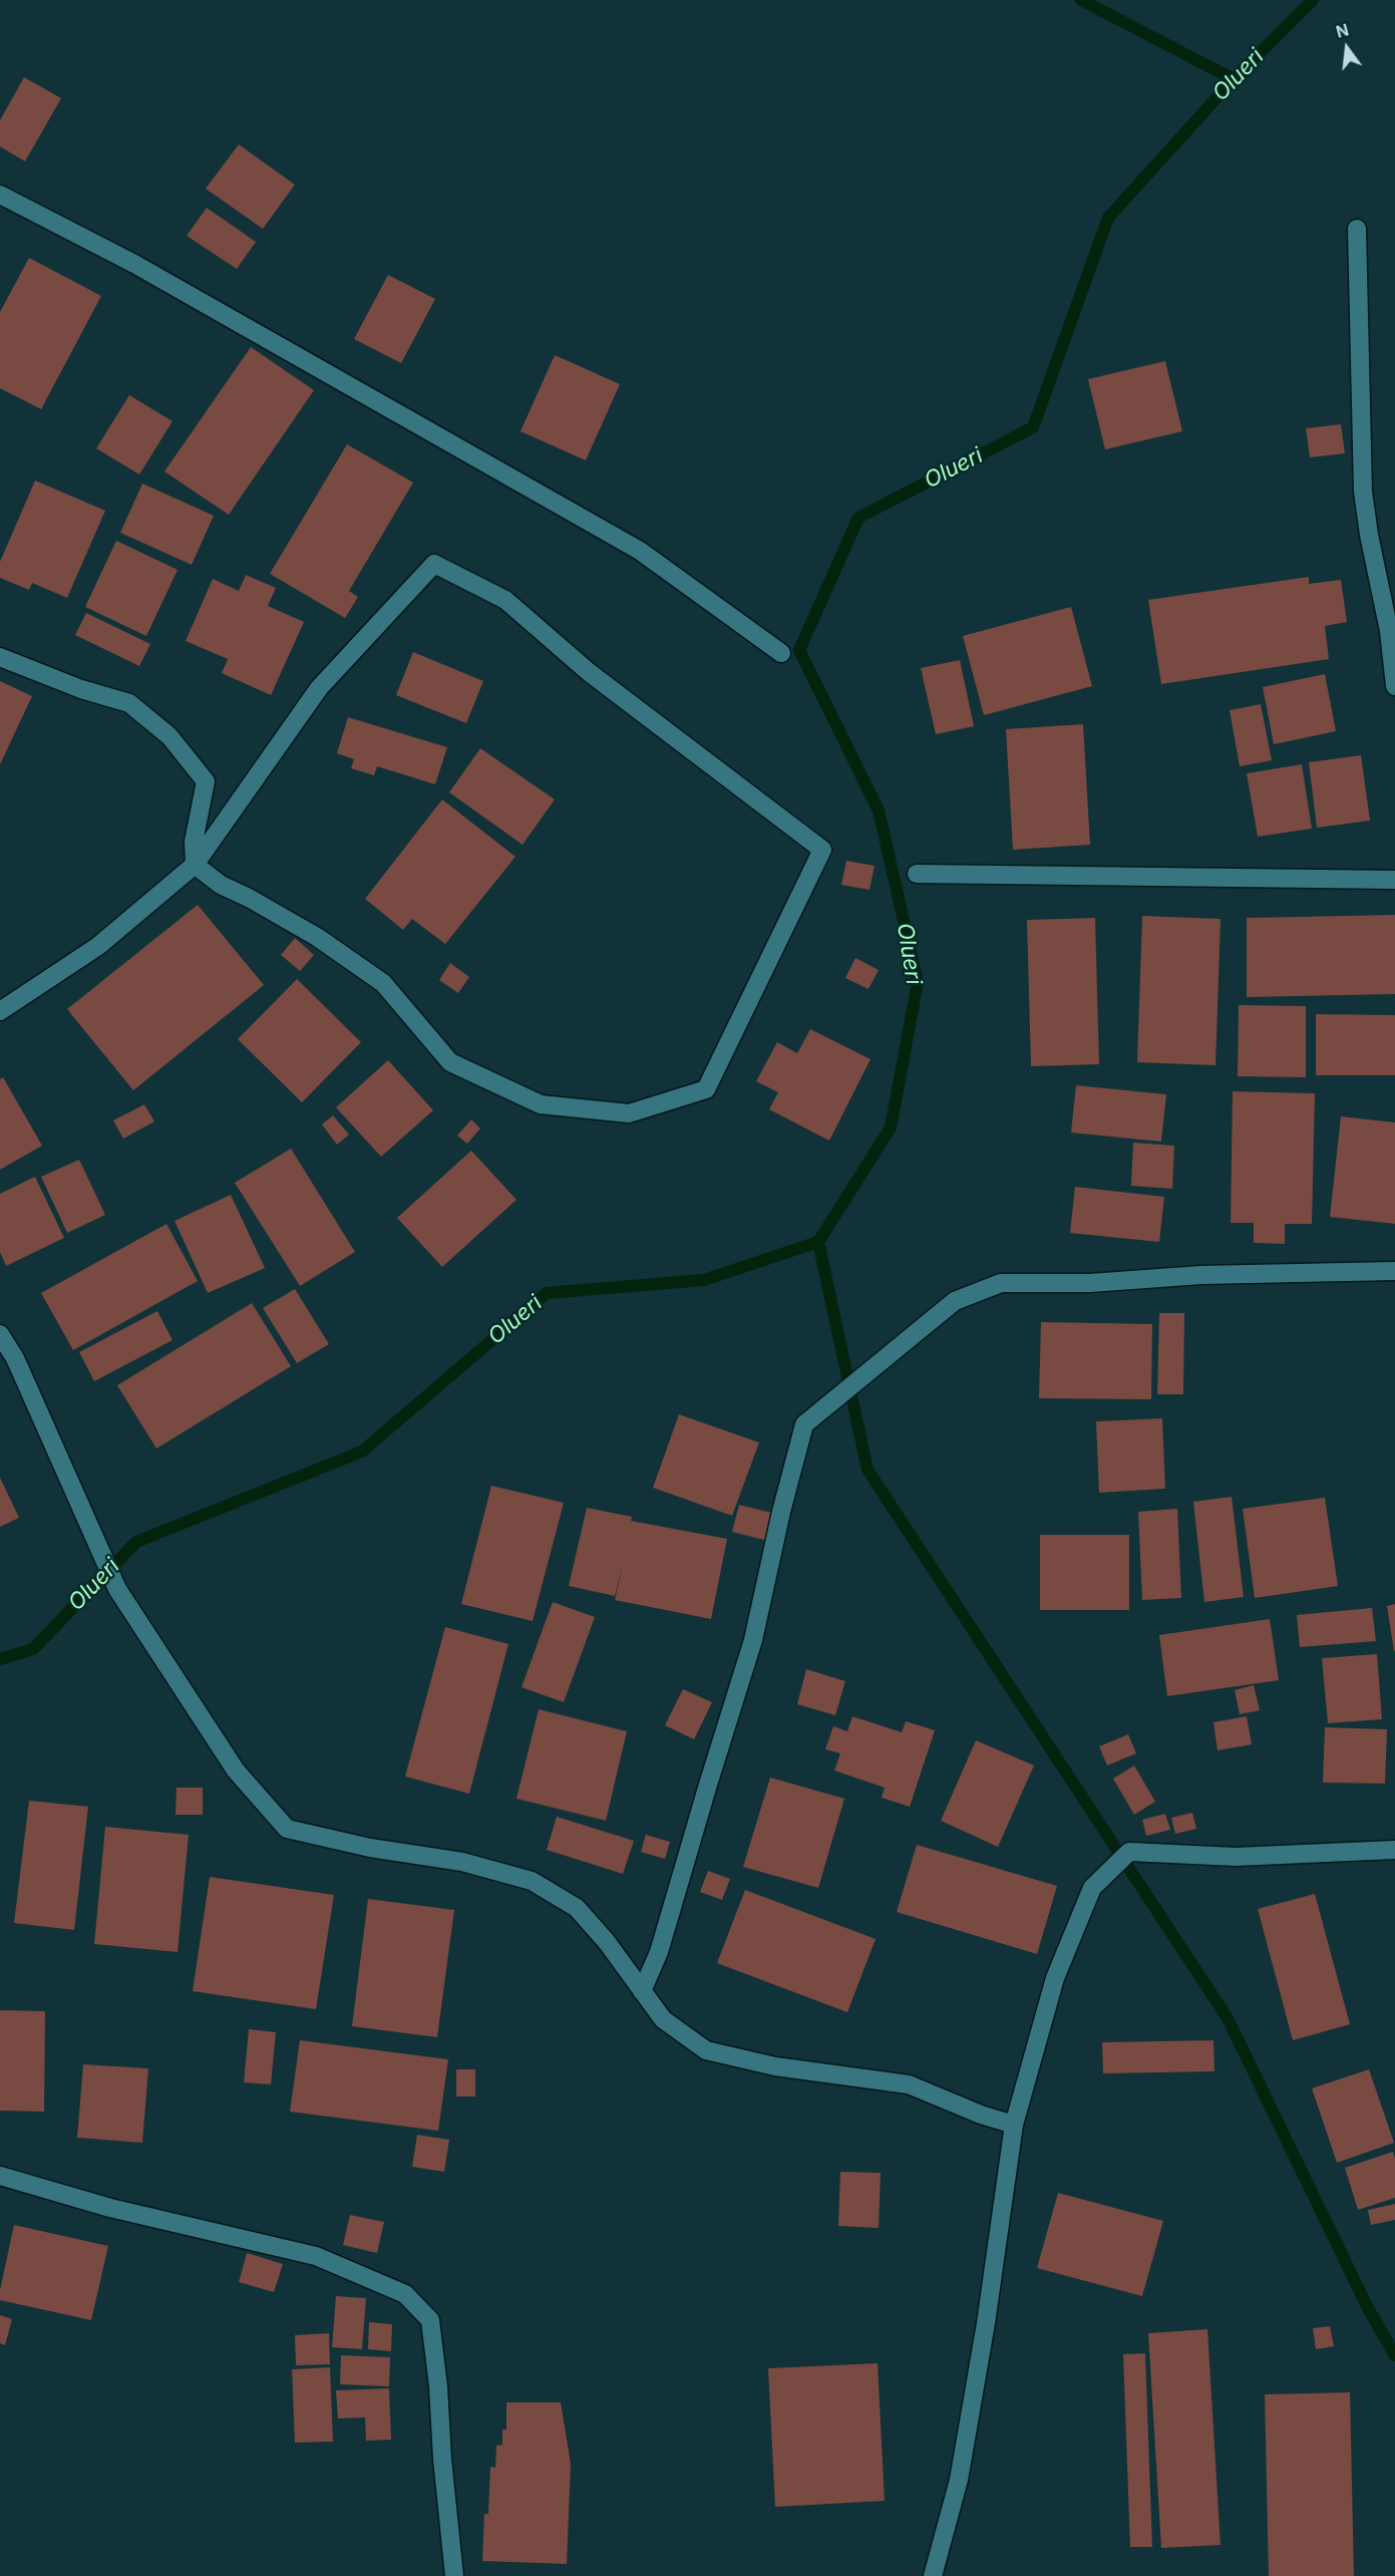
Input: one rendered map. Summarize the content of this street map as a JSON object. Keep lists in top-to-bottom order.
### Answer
{
  "water": ["Olueri"],
  "north": "top"
}
